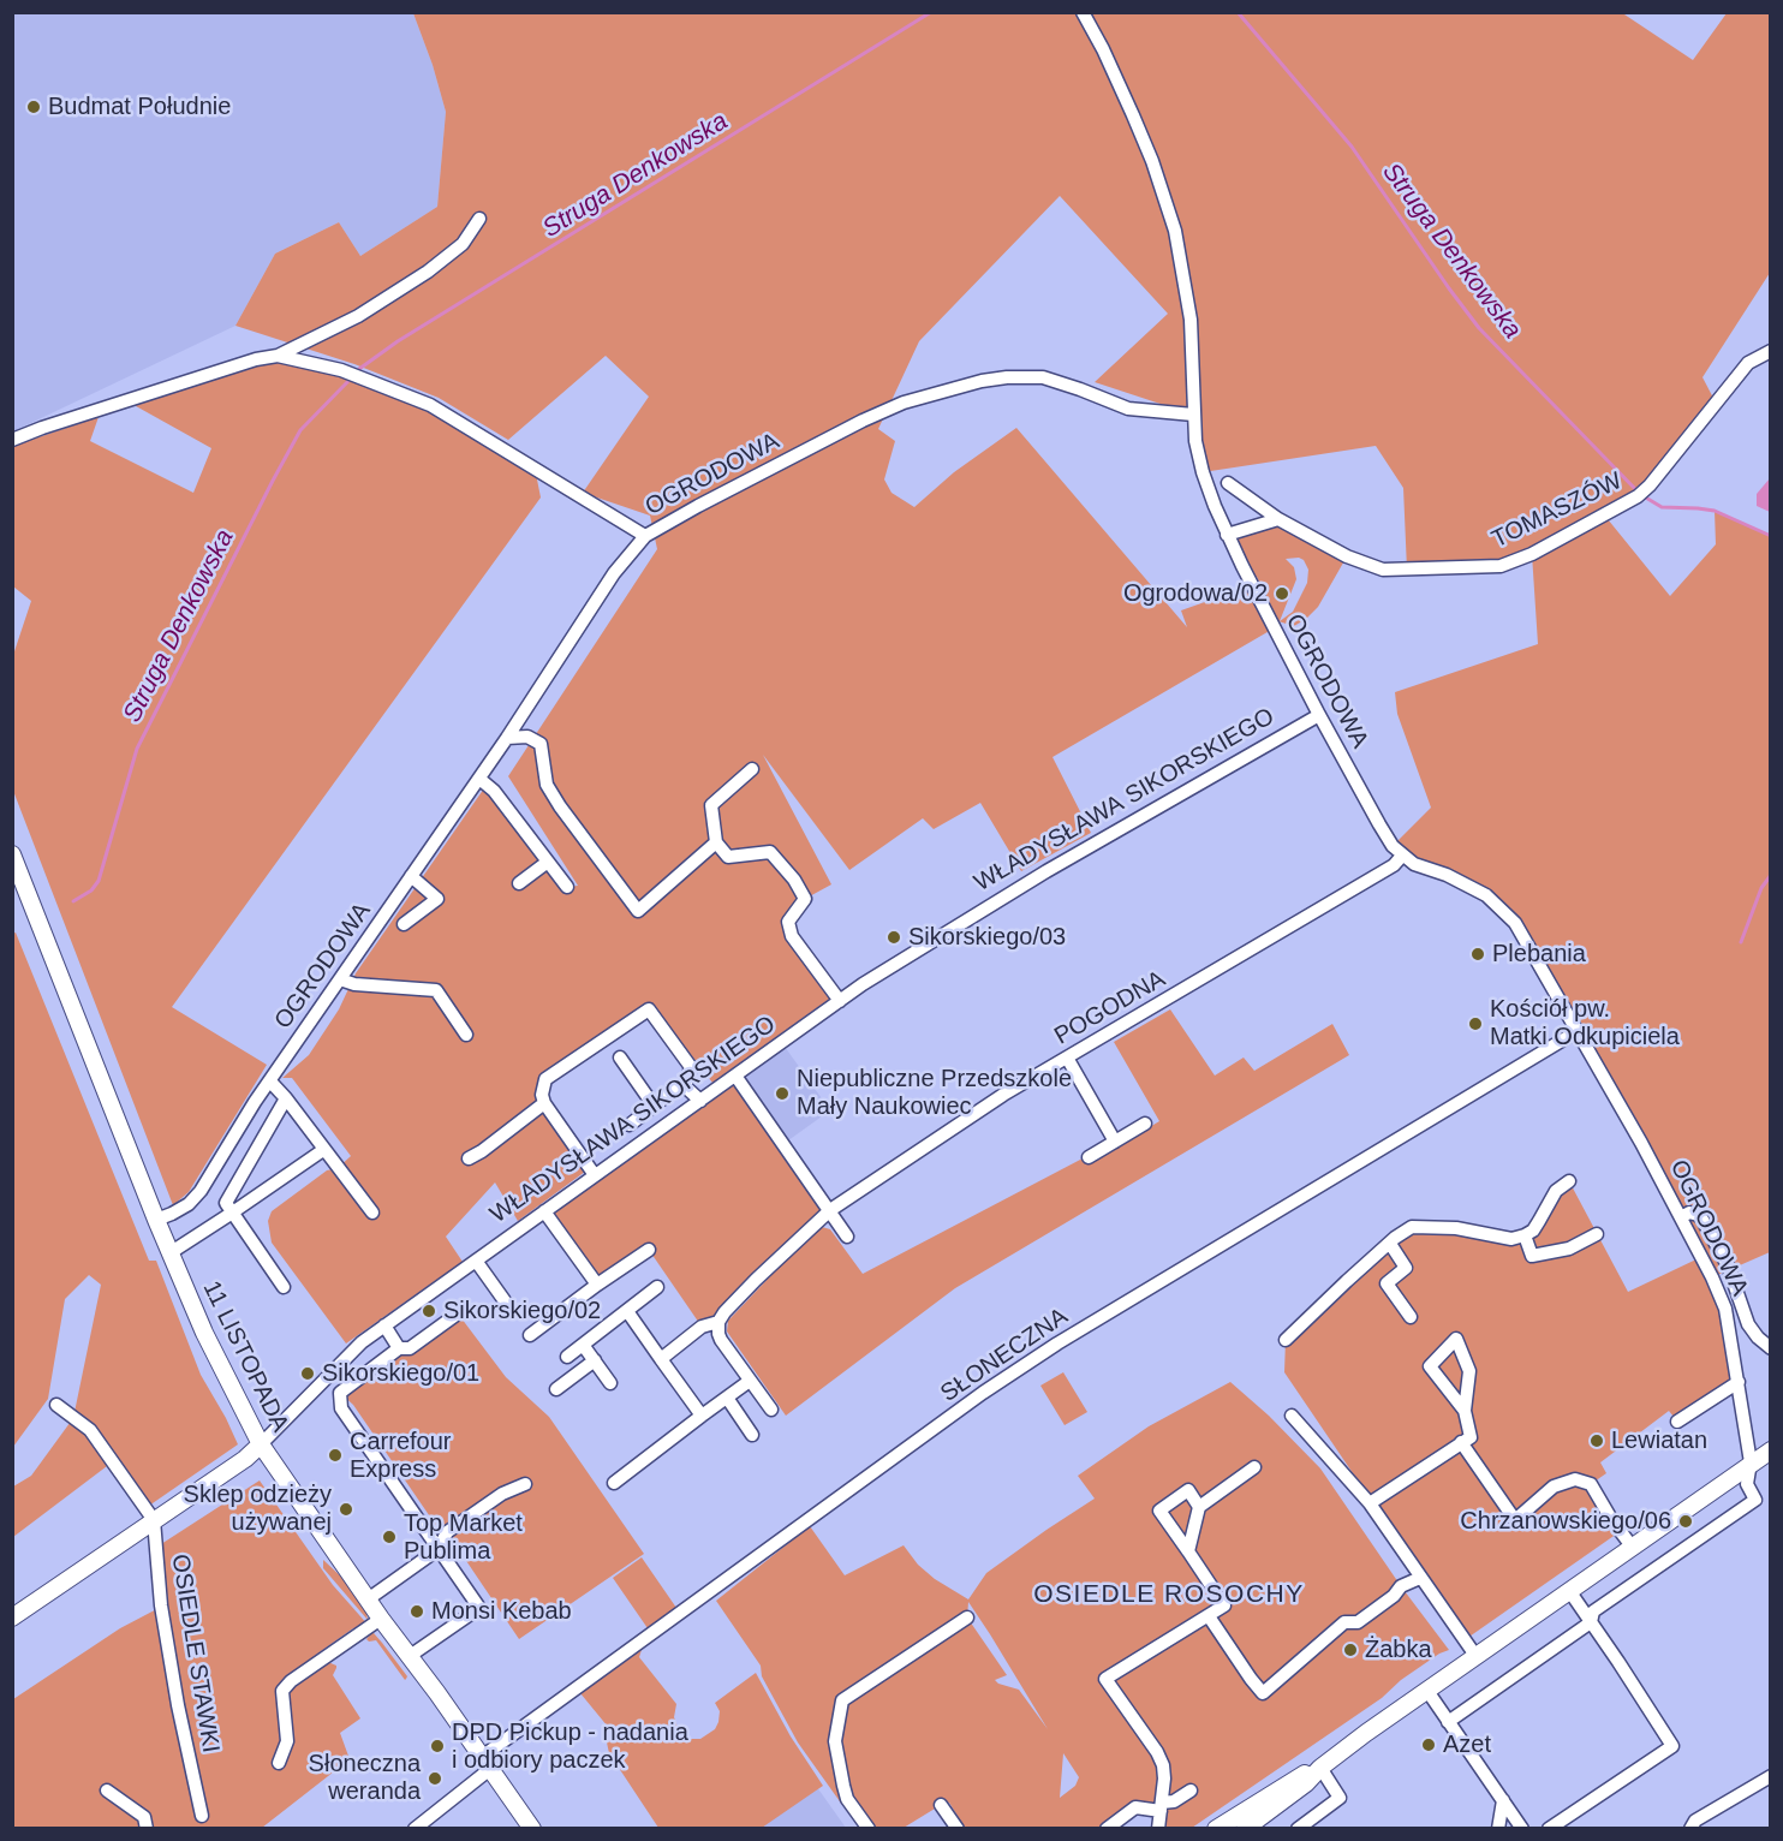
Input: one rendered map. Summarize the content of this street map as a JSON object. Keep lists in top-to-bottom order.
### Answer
{
  "streets": {
    "street": [
      "OGRODOWA",
      "TOMASZÓW",
      "WŁADYSŁAWA SIKORSKIEGO",
      "POGODNA",
      "SŁONECZNA",
      "11 LISTOPADA",
      "OSIEDLE STAWKI"
    ]
  },
  "crossings": [
    ["OGRODOWA", "WŁADYSŁAWA SIKORSKIEGO"],
    ["OGRODOWA", "POGODNA"],
    ["OGRODOWA", "SŁONECZNA"],
    ["OGRODOWA", "11 LISTOPADA"],
    ["WŁADYSŁAWA SIKORSKIEGO", "11 LISTOPADA"],
    ["WŁADYSŁAWA SIKORSKIEGO", "OSIEDLE STAWKI"],
    ["SŁONECZNA", "11 LISTOPADA"]
  ],
  "districts": ["OSIEDLE ROSOCHY"],
  "water": ["Struga Denkowska"],
  "places": [
    "Budmat Południe",
    "Ogrodowa/02",
    "Sikorskiego/03",
    "Plebania",
    "Kościół pw. Matki Odkupiciela",
    "Niepubliczne Przedszkole Mały Naukowiec",
    "Sikorskiego/02",
    "Sikorskiego/01",
    "Lewiatan",
    "Carrefour Express",
    "Sklep odzieży używanej",
    "Chrzanowskiego/06",
    "Top Market Publima",
    "Monsi Kebab",
    "Żabka",
    "Azet",
    "DPD Pickup - nadania i odbiory paczek",
    "Słoneczna weranda"
  ]
}
